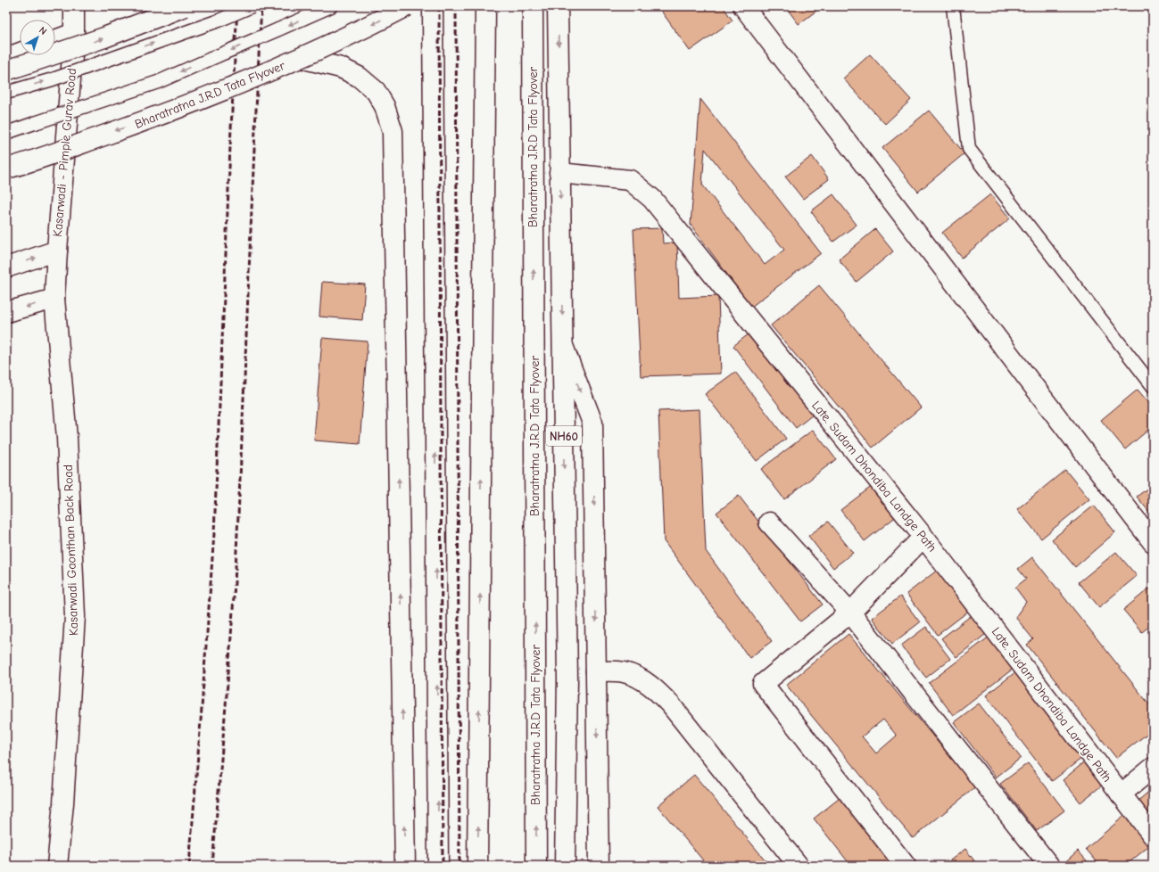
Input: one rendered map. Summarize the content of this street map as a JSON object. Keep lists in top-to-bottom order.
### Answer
{
  "streets": {
    "main road": [
      "Bharatratna J.R.D Tata Flyover",
      "Kasarwadi - Pimple Gurav Road",
      "NH60",
      "Late. Sudam Dhondiba Landge Path",
      "Kasarwadi Gaonthan Back Road"
    ]
  },
  "crossings": [
    ["Kasarwadi - Pimple Gurav Road", "Kasarwadi Gaonthan Back Road"],
    ["NH60", "Late. Sudam Dhondiba Landge Path"]
  ],
  "north": "top right"
}
